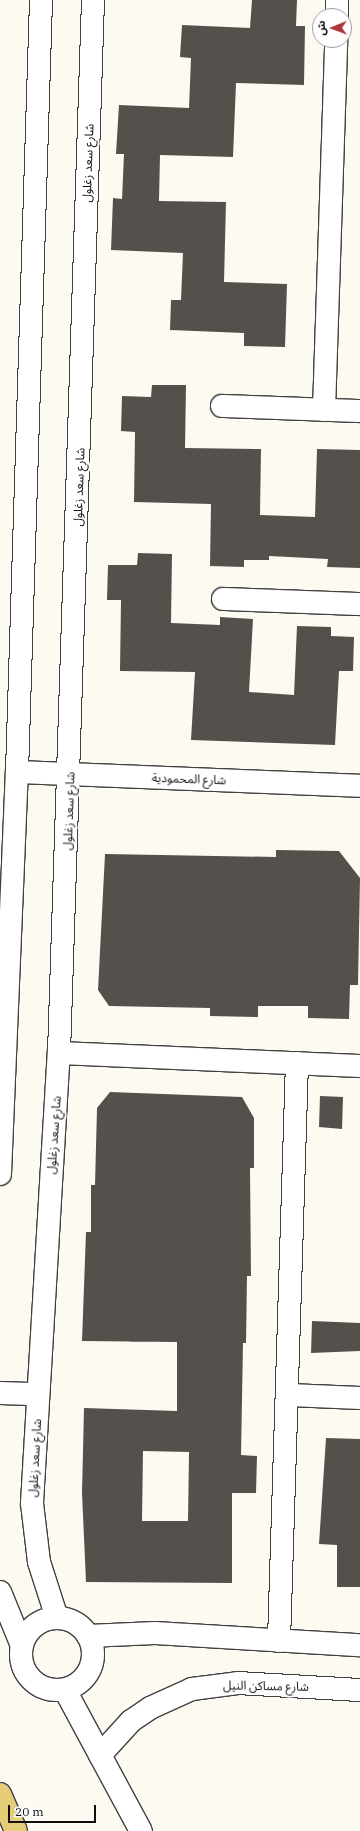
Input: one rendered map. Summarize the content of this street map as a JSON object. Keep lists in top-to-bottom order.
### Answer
{
  "streets": {
    "street": ["شارع سعد زغلول", "شارع المحمودية", "شارع مساكن النيل"]
  },
  "crossings": [
    ["شارع سعد زغلول", "شارع المحمودية"]
  ],
  "scale_bar": "20 m",
  "north": "left"
}
